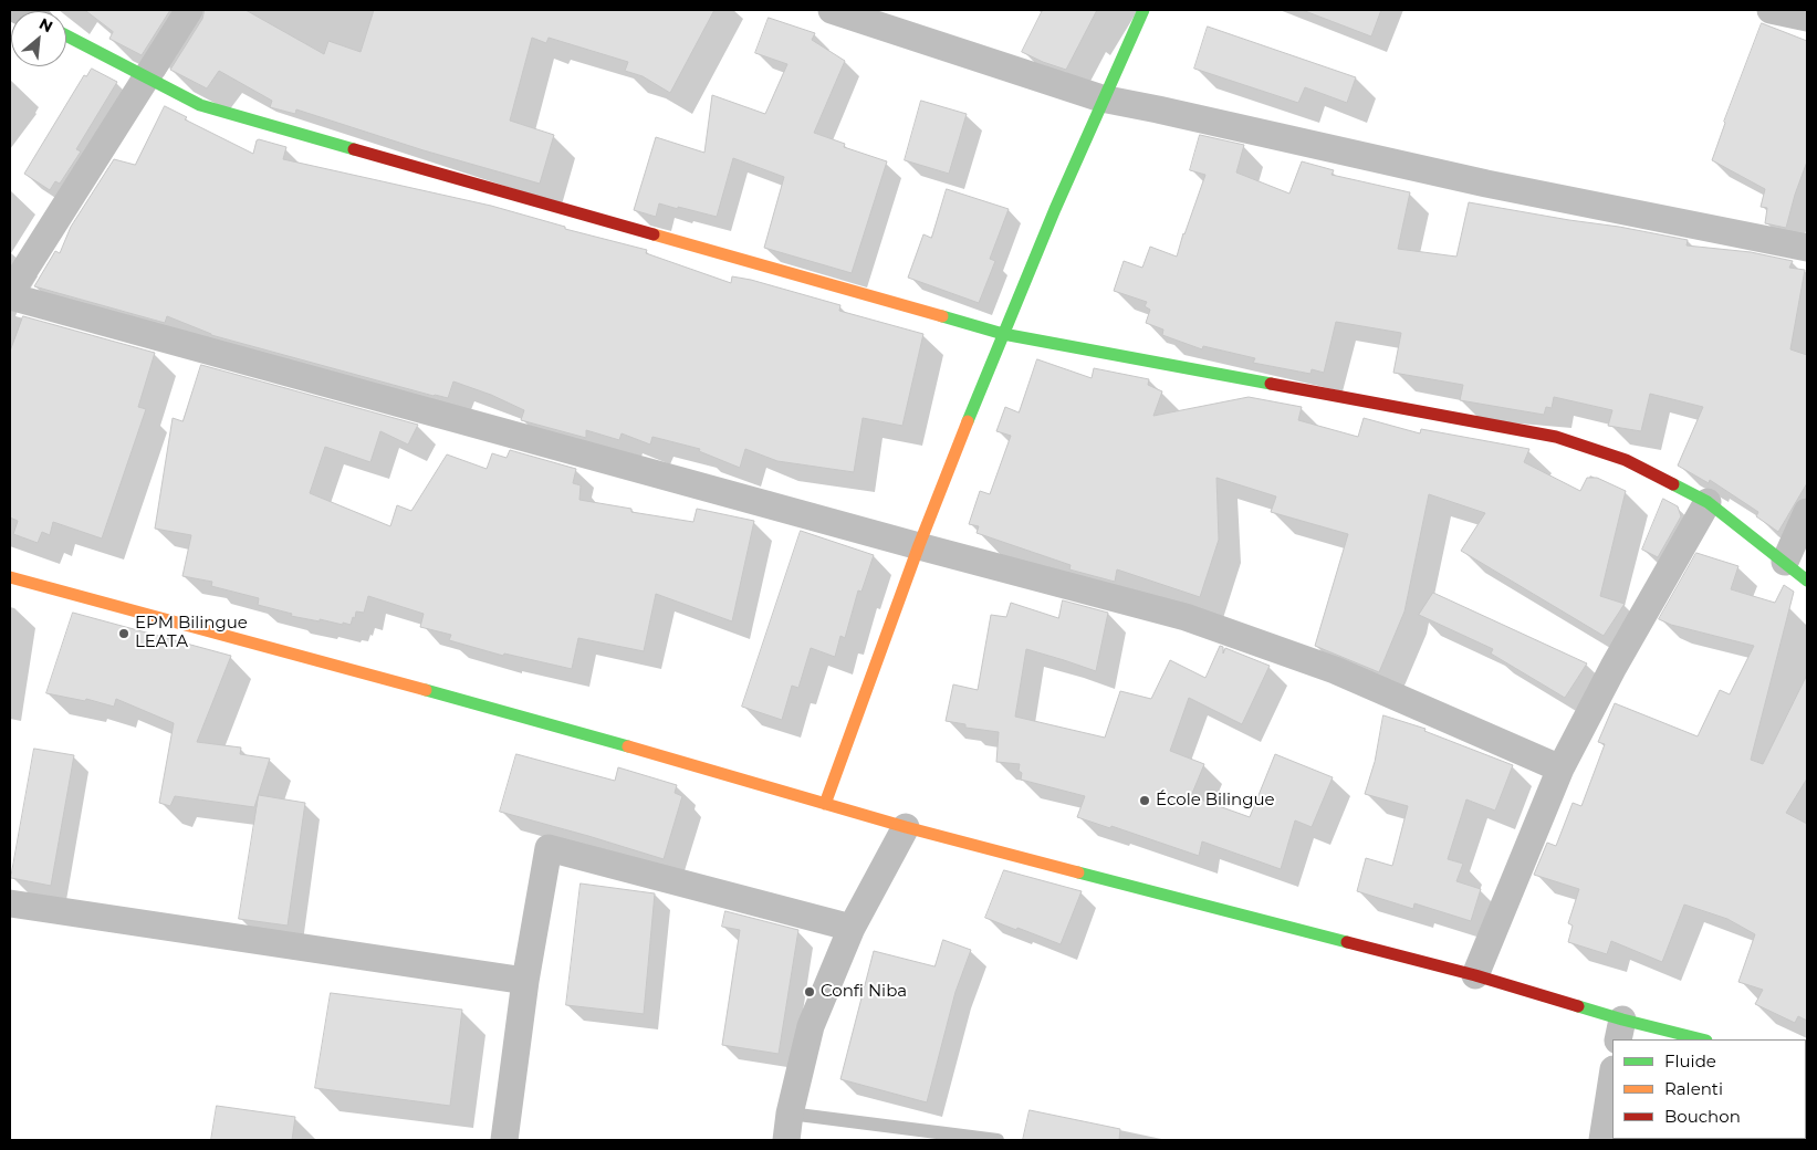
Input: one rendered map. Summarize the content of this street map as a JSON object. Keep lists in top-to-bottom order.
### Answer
{
  "places": ["EPM Bilingue LEATA", "École Bilingue", "Confi Niba"],
  "legend": ["Fluide", "Ralenti", "Bouchon"],
  "north": "top right"
}
